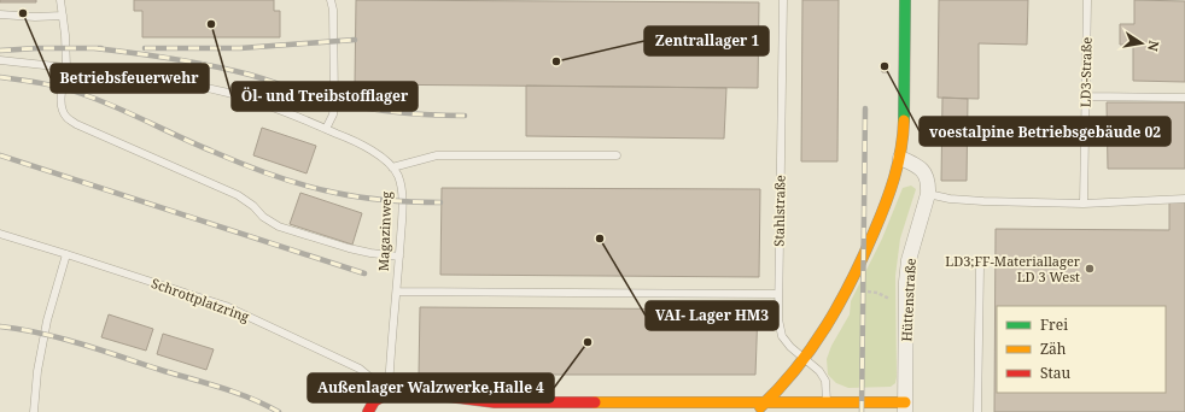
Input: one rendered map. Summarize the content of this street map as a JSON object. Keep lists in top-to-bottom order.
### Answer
{
  "streets": {
    "street": ["Hüttenstraße"],
    "lane": [
      "LD3-Straße",
      "Stahlstraße",
      "Magazinweg",
      "Schrottplatzring"
    ]
  },
  "crossings": [
    ["Stahlstraße", "Hüttenstraße"],
    ["Magazinweg", "Schrottplatzring"]
  ],
  "places": [
    "Betriebsfeuerwehr",
    "Öl- und Treibstofflager",
    "Zentrallager 1",
    "voestalpine Betriebsgebäude 02",
    "VAI- Lager HM3",
    "LD3;FF-Materiallager LD 3 West",
    "Außenlager Walzwerke,Halle 4"
  ],
  "legend": ["Frei", "Zäh", "Stau"],
  "north": "right"
}
